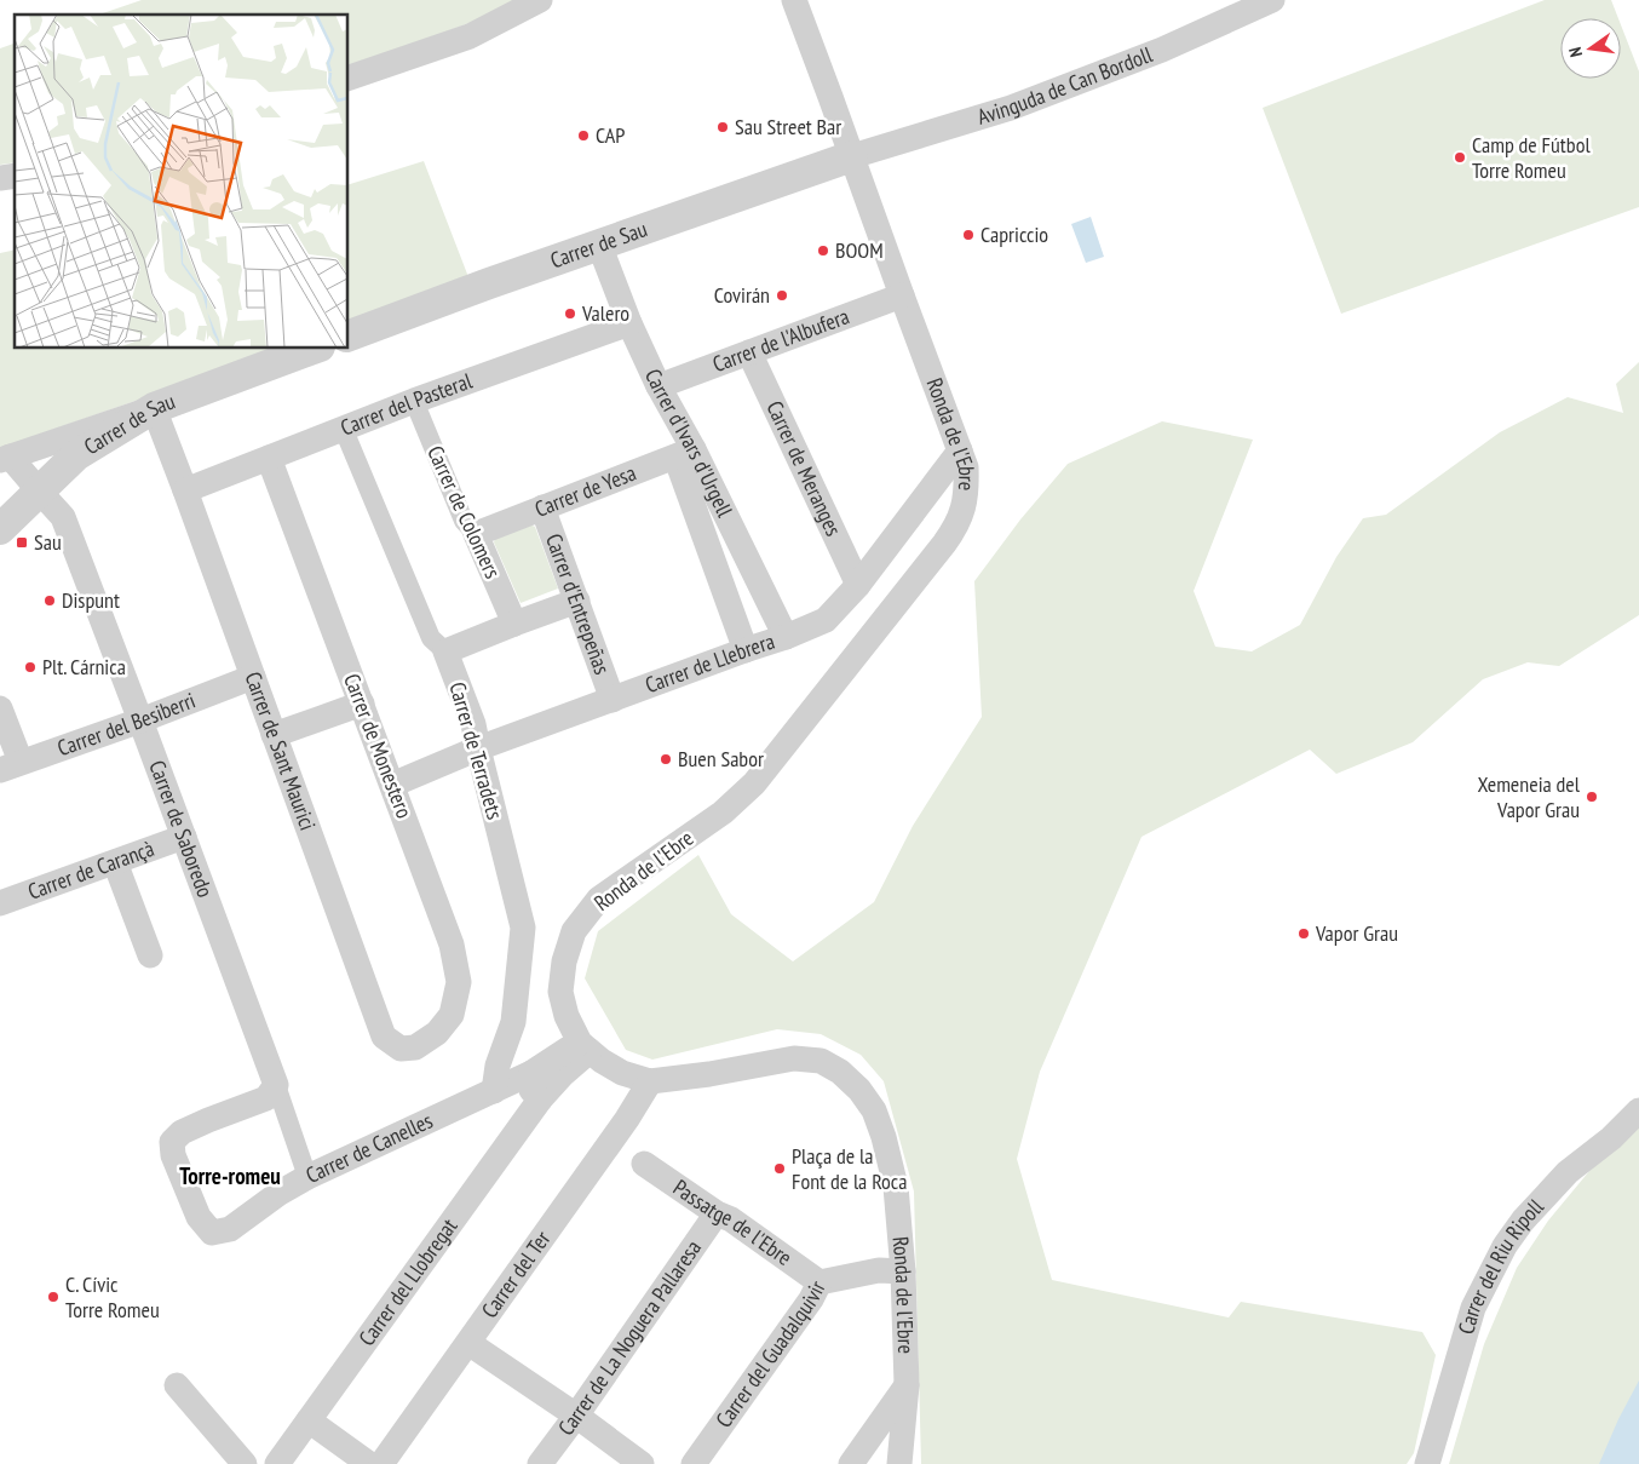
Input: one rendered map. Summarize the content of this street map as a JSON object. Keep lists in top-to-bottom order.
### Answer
{
  "streets": {
    "street": [
      "Avinguda de Can Bordoll",
      "Carrer de Sau",
      "Carrer de l'Albufera",
      "Carrer del Pasteral",
      "Ronda de l'Ebre",
      "Carrer d'Ivars d'Urgell",
      "Carrer de Meranges",
      "Carrer de Yesa",
      "Carrer de Colomers",
      "Carrer d'Entrepeñas",
      "Carrer de Llebrera",
      "Carrer del Besiberri",
      "Carrer de Monestero",
      "Carrer de Sant Maurici",
      "Carrer de Terradets",
      "Carrer de Saboredo",
      "Carrer de Carançà",
      "Carrer de Canelles",
      "Passatge de l'Ebre",
      "Carrer del Riu Ripoll",
      "Carrer del Ter",
      "Carrer del Llobregat",
      "Carrer de La Noguera Pallaresa",
      "Carrer del Guadalquivir"
    ]
  },
  "crossings": [
    ["Avinguda de Can Bordoll", "Carrer de Sau"],
    ["Avinguda de Can Bordoll", "Ronda de l'Ebre"],
    ["Carrer de Sau", "Ronda de l'Ebre"],
    ["Carrer de Sau", "Carrer d'Ivars d'Urgell"],
    ["Carrer de Sau", "Carrer de Sant Maurici"],
    ["Carrer de Sau", "Carrer de Saboredo"],
    ["Carrer de l'Albufera", "Ronda de l'Ebre"],
    ["Carrer de l'Albufera", "Carrer d'Ivars d'Urgell"],
    ["Carrer de l'Albufera", "Carrer de Meranges"],
    ["Carrer del Pasteral", "Carrer d'Ivars d'Urgell"],
    ["Carrer del Pasteral", "Carrer de Colomers"],
    ["Carrer del Pasteral", "Carrer de Monestero"],
    ["Carrer del Pasteral", "Carrer de Sant Maurici"],
    ["Carrer del Pasteral", "Carrer de Terradets"],
    ["Ronda de l'Ebre", "Carrer de Llebrera"],
    ["Ronda de l'Ebre", "Carrer del Ter"],
    ["Ronda de l'Ebre", "Carrer del Llobregat"],
    ["Ronda de l'Ebre", "Carrer del Guadalquivir"],
    ["Carrer d'Ivars d'Urgell", "Carrer de Yesa"],
    ["Carrer d'Ivars d'Urgell", "Carrer de Llebrera"],
    ["Carrer de Meranges", "Carrer de Llebrera"],
    ["Carrer de Yesa", "Carrer de Colomers"],
    ["Carrer de Yesa", "Carrer d'Entrepeñas"],
    ["Carrer d'Entrepeñas", "Carrer de Llebrera"],
    ["Carrer de Llebrera", "Carrer de Monestero"],
    ["Carrer de Llebrera", "Carrer de Terradets"],
    ["Carrer del Besiberri", "Carrer de Sant Maurici"],
    ["Carrer del Besiberri", "Carrer de Saboredo"],
    ["Carrer de Monestero", "Carrer de Sant Maurici"],
    ["Carrer de Terradets", "Carrer de Canelles"],
    ["Carrer de Saboredo", "Carrer de Carançà"],
    ["Carrer de Saboredo", "Carrer de Canelles"],
    ["Passatge de l'Ebre", "Carrer de La Noguera Pallaresa"],
    ["Passatge de l'Ebre", "Carrer del Guadalquivir"]
  ],
  "districts": ["Torre-romeu"],
  "places": {
    "other": [
      "Sau Street Bar",
      "CAP",
      "Camp de Fútbol Torre Romeu",
      "Capriccio",
      "BOOM",
      "Covirán",
      "Valero",
      "Dispunt",
      "Plt. Cárnica",
      "Buen Sabor",
      "Xemeneia del Vapor Grau",
      "Vapor Grau",
      "Plaça de la Font de la Roca",
      "C. Cívic Torre Romeu"
    ],
    "transit": ["Sau"]
  },
  "north": "left"
}
